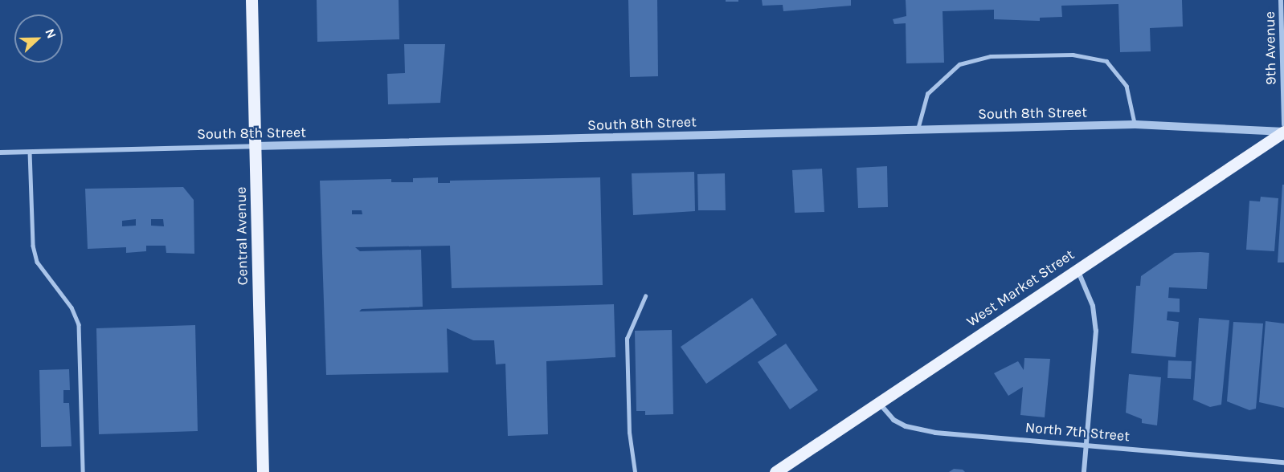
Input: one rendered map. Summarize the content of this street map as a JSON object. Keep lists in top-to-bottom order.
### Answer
{
  "streets": {
    "main road": ["Central Avenue", "West Market Street"],
    "street": ["9th Avenue", "South 8th Street", "North 7th Street"]
  },
  "crossings": [
    ["South 8th Street", "Central Avenue"],
    ["South 8th Street", "West Market Street"],
    ["West Market Street", "North 7th Street"]
  ],
  "north": "right"
}
